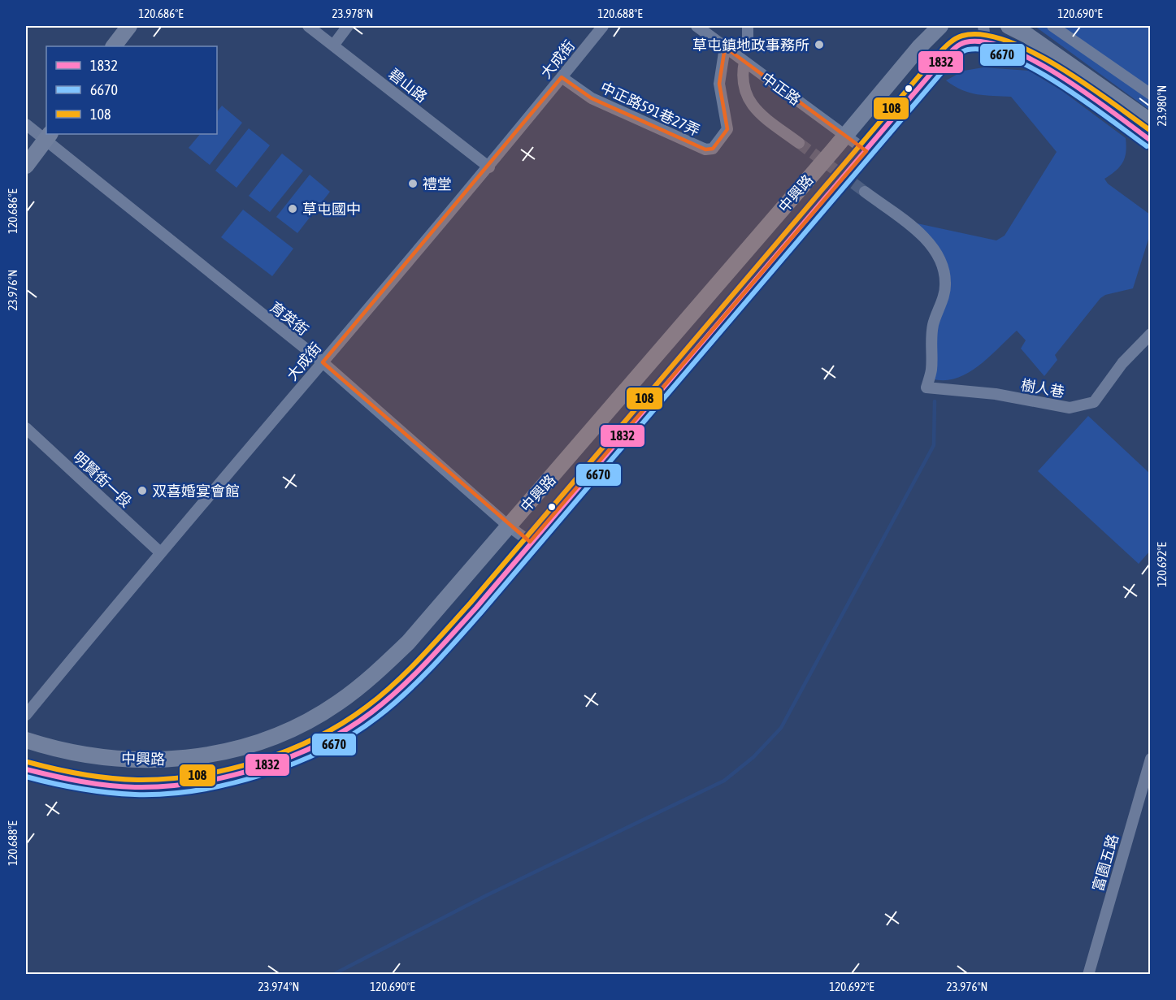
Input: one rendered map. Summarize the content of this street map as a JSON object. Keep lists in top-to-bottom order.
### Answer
{
  "streets": {
    "street": [
      "大成街",
      "碧山路",
      "中正路",
      "中正路591巷27弄",
      "中興路",
      "育英街",
      "樹人巷",
      "明賢街一段",
      "富園五路"
    ]
  },
  "crossings": [
    ["大成街", "碧山路"],
    ["大成街", "中正路591巷27弄"],
    ["大成街", "育英街"],
    ["大成街", "明賢街一段"],
    ["中正路", "中正路591巷27弄"],
    ["中正路", "中興路"],
    ["中興路", "育英街"]
  ],
  "places": [
    "草屯鎮地政事務所",
    "禮堂",
    "草屯國中",
    "双喜婚宴會館"
  ],
  "lines": ["transit line 108", "transit line 1832", "transit line 6670"],
  "legend": ["1832", "6670", "108"],
  "coordinates": [
    "120.686°E",
    "23.978°N",
    "120.688°E",
    "120.690°E",
    "23.980°N",
    "23.976°N",
    "120.692°E",
    "23.974°N"
  ]
}
